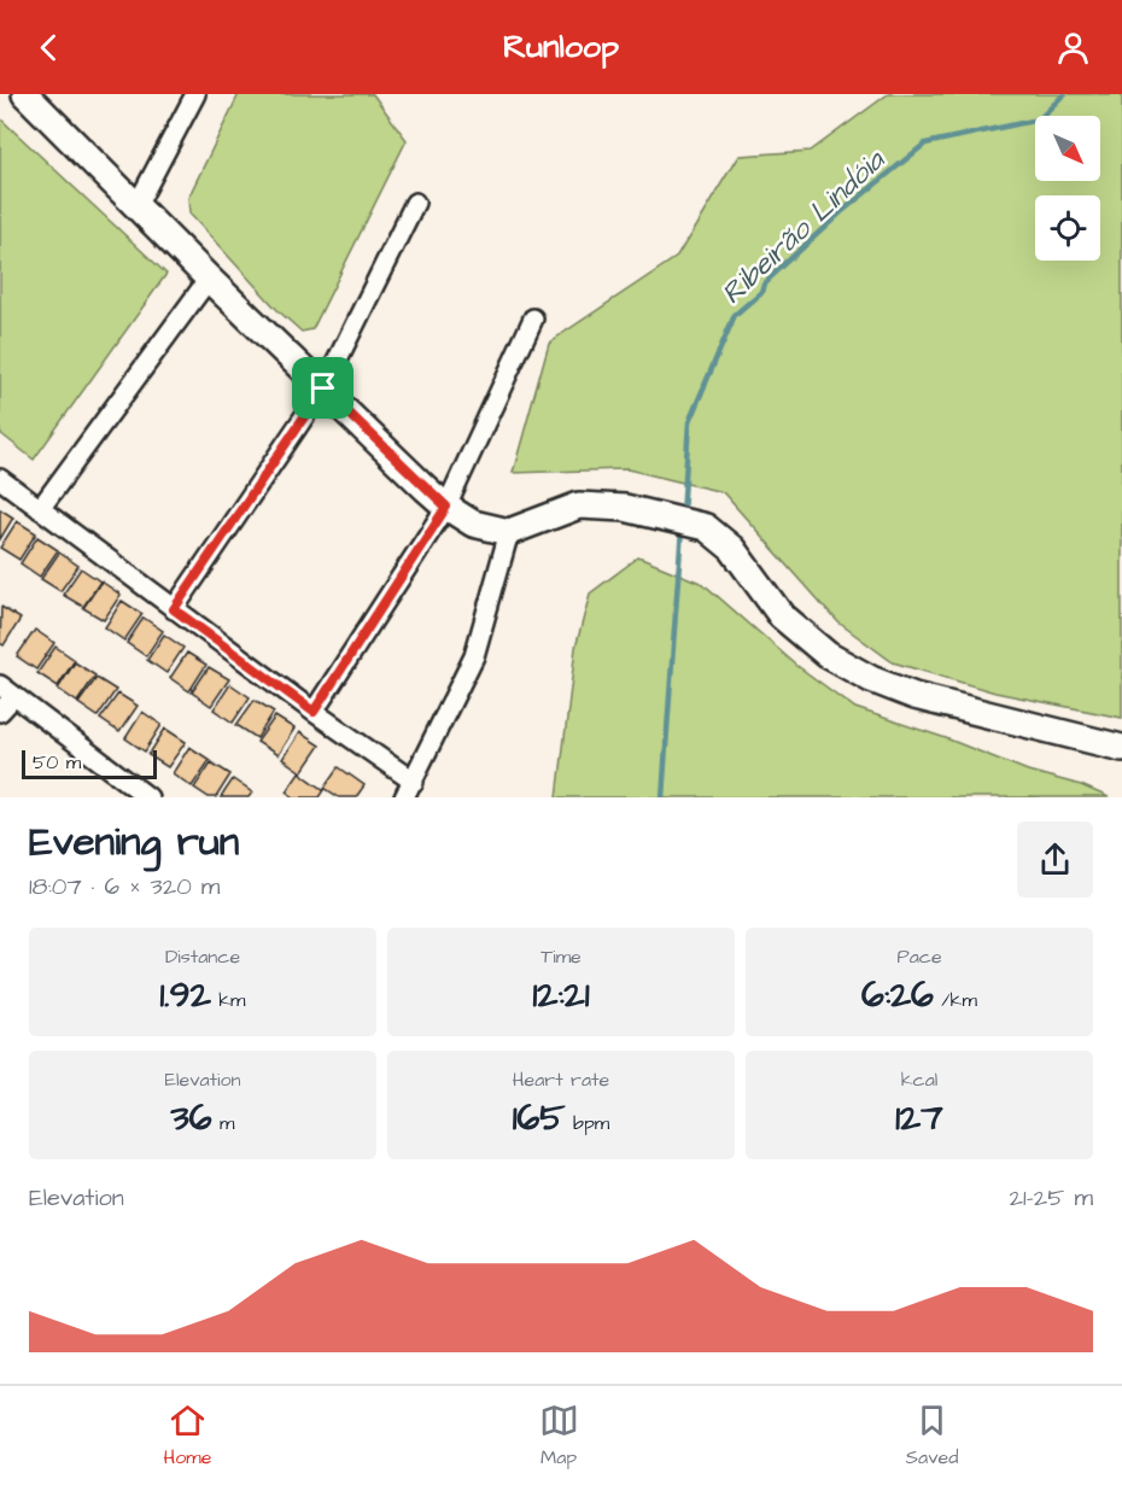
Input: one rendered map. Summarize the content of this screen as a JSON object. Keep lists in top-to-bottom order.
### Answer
{
  "water": ["Ribeirão Lindóia"],
  "scale_bar": "50 m",
  "north": "bottom right",
  "page": {
    "header": "Runloop",
    "scale": "50 m",
    "heading": ["Evening run", "18:07 · 6 × 320 m"],
    "stats": [
      ["Distance", "1.92 km"],
      ["Time", "12:21"],
      ["Pace", "6:26 /km"],
      ["Elevation", "36 m"],
      ["Heart rate", "165 bpm"],
      ["kcal", "127"]
    ],
    "chart": ["Elevation", "21–25 m"],
    "tabs": ["Home", "Map", "Saved"]
  }
}
